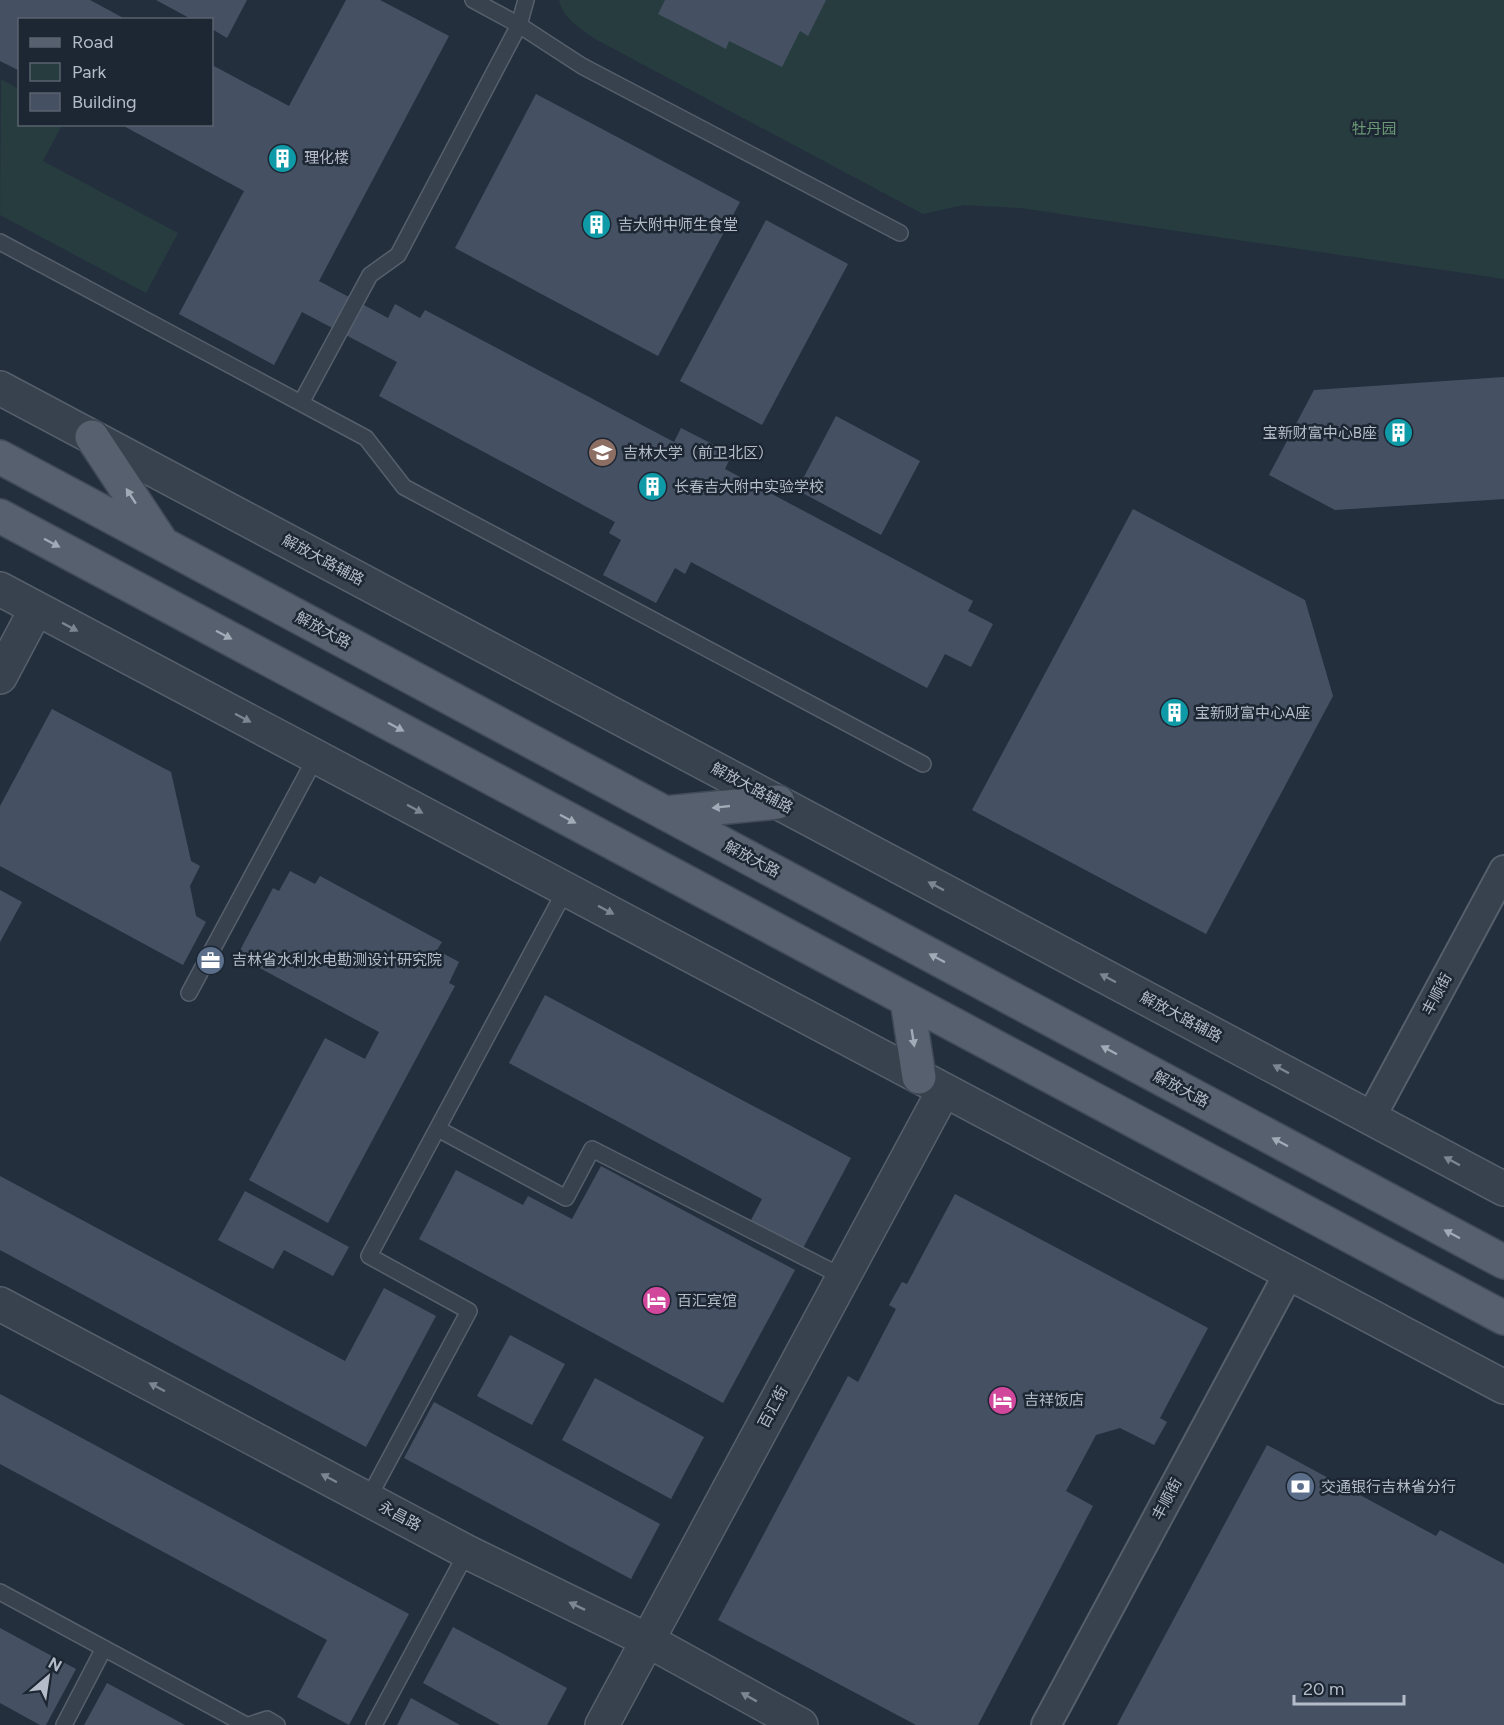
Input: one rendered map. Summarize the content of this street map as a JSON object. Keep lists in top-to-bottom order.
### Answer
{
  "streets": {
    "main road": ["解放大路"],
    "street": [
      "解放大路辅路",
      "丰顺街",
      "百汇街",
      "永昌路"
    ]
  },
  "crossings": [
    ["解放大路辅路", "丰顺街"],
    ["百汇街", "永昌路"]
  ],
  "one_way": ["永昌路"],
  "parks": ["牡丹园"],
  "places": {
    "building": [
      "理化楼",
      "吉大附中师生食堂",
      "宝新财富中心B座",
      "长春吉大附中实验学校",
      "宝新财富中心A座"
    ],
    "school or university": ["吉林大学（前卫北区）"],
    "office": ["吉林省水利水电勘测设计研究院"],
    "hotel": ["百汇宾馆", "吉祥饭店"],
    "bank": ["交通银行吉林省分行"]
  },
  "legend": ["Road", "Park", "Building"],
  "scale_bar": "20 m",
  "north": "top right"
}
